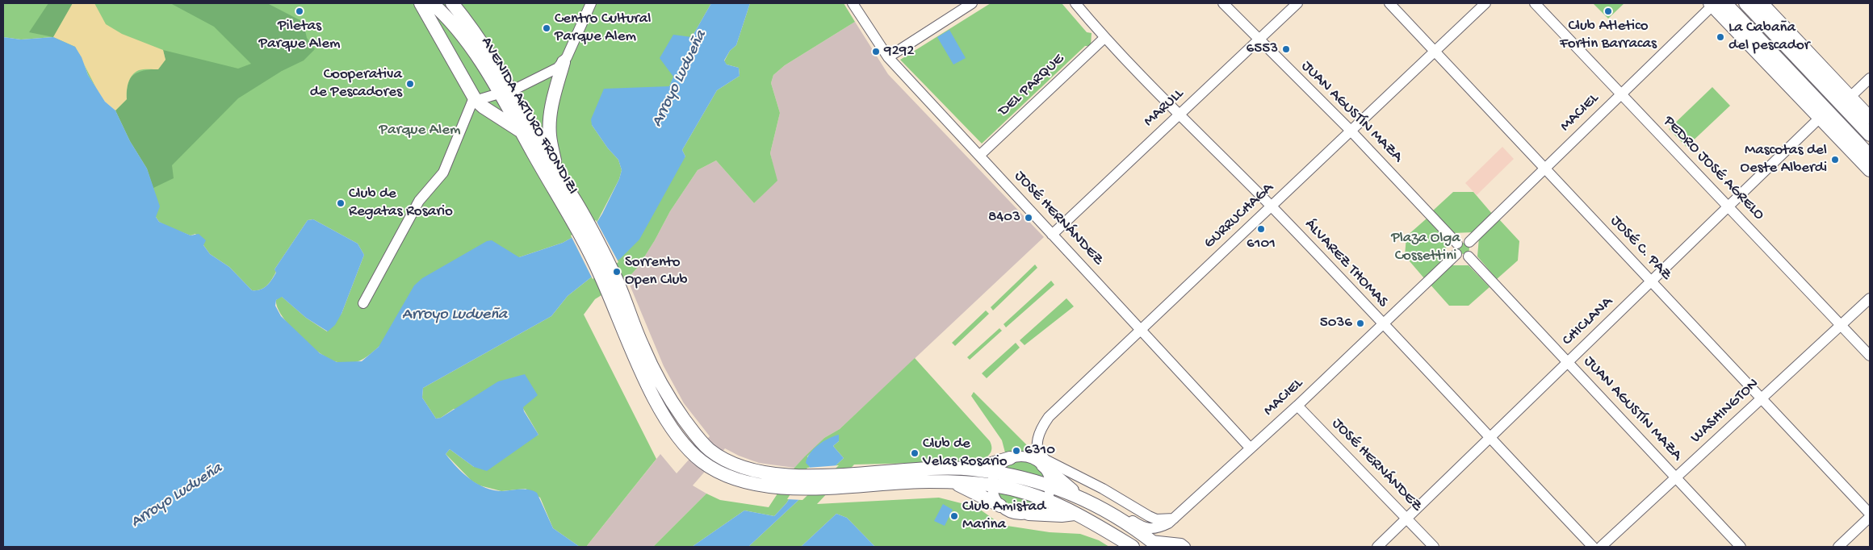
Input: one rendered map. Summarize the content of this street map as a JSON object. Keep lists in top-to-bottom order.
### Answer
{
  "streets": {
    "main road": ["AVENIDA ARTURO FRONDIZI"],
    "street": [
      "DEL PARQUE",
      "MARULL",
      "JUAN AGUSTÍN MAZA",
      "MACIEL",
      "PEDRO JOSÉ AGRELO",
      "GURRUCHAGA",
      "JOSÉ HERNÁNDEZ",
      "JOSÉ C. PAZ",
      "ÁLVAREZ THOMAS",
      "CHICLANA",
      "WASHINGTON"
    ]
  },
  "crossings": [
    ["DEL PARQUE", "JOSÉ HERNÁNDEZ"],
    ["DEL PARQUE", "ÁLVAREZ THOMAS"],
    ["MARULL", "JUAN AGUSTÍN MAZA"],
    ["MARULL", "JOSÉ HERNÁNDEZ"],
    ["MARULL", "ÁLVAREZ THOMAS"],
    ["JUAN AGUSTÍN MAZA", "MACIEL"],
    ["JUAN AGUSTÍN MAZA", "GURRUCHAGA"],
    ["JUAN AGUSTÍN MAZA", "CHICLANA"],
    ["JUAN AGUSTÍN MAZA", "WASHINGTON"],
    ["MACIEL", "PEDRO JOSÉ AGRELO"],
    ["MACIEL", "JOSÉ HERNÁNDEZ"],
    ["MACIEL", "JOSÉ C. PAZ"],
    ["MACIEL", "ÁLVAREZ THOMAS"],
    ["PEDRO JOSÉ AGRELO", "CHICLANA"],
    ["PEDRO JOSÉ AGRELO", "WASHINGTON"],
    ["GURRUCHAGA", "JOSÉ HERNÁNDEZ"],
    ["GURRUCHAGA", "JOSÉ C. PAZ"],
    ["GURRUCHAGA", "ÁLVAREZ THOMAS"],
    ["JOSÉ HERNÁNDEZ", "CHICLANA"],
    ["JOSÉ C. PAZ", "CHICLANA"],
    ["JOSÉ C. PAZ", "WASHINGTON"],
    ["ÁLVAREZ THOMAS", "CHICLANA"]
  ],
  "water": ["Arroyo Ludueña"],
  "parks": ["Parque Alem", "Plaza Olga Cossettini"],
  "places": [
    "Piletas Parque Alem",
    "Club Atletico Fortin Barracas",
    "Centro Cultural Parque Alem",
    "La Cabaña del pescador",
    "6553",
    "9292",
    "Cooperativa de Pescadores",
    "Mascotas del Oeste Alberdi",
    "Club de Regatas Rosario",
    "8403",
    "6101",
    "Sorrento Open Club",
    "5036",
    "6310",
    "Club de Velas Rosario",
    "Club Amistad Marina"
  ]
}
